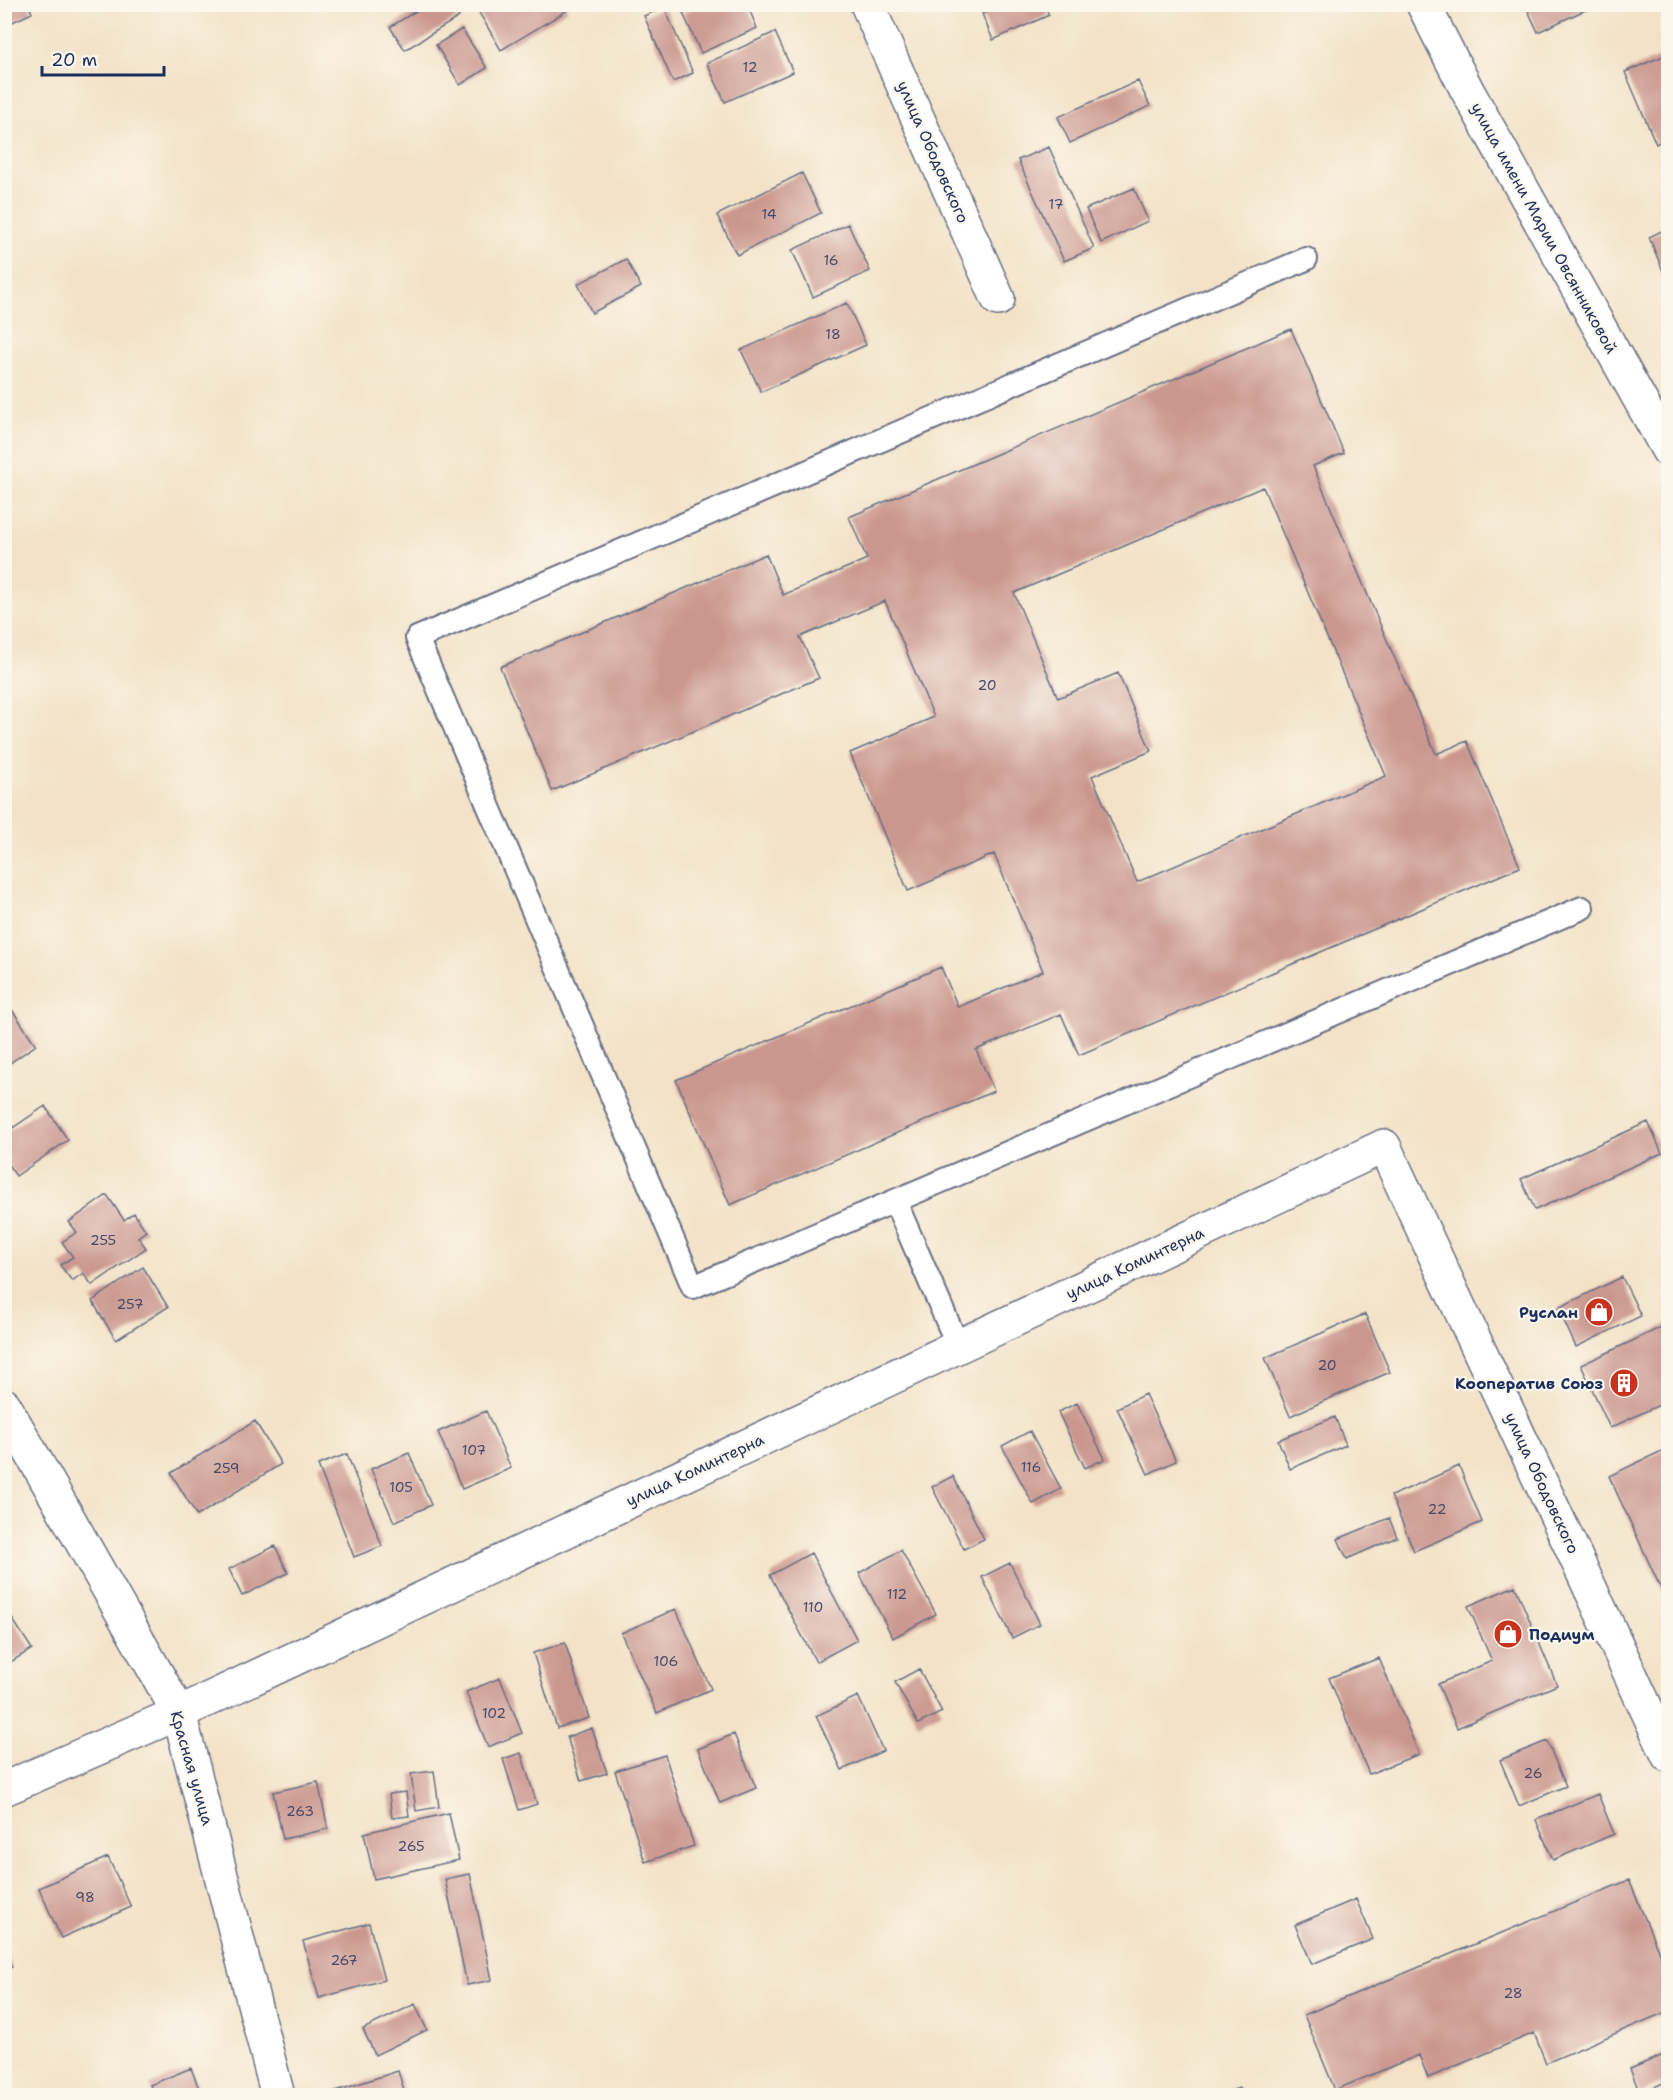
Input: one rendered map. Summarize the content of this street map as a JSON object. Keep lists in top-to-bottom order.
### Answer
{
  "streets": {
    "street": [
      "улица Ободовского",
      "улица имени Марии Овсянниковой",
      "улица Коминтерна",
      "Красная улица"
    ]
  },
  "crossings": [
    ["улица Ободовского", "улица Коминтерна"],
    ["улица Коминтерна", "Красная улица"]
  ],
  "places": {
    "shop": ["Руслан", "Подиум"],
    "building": ["Кооператив Союз"]
  },
  "house_numbers": [
    "12",
    "17",
    "14",
    "16",
    "18",
    "20",
    "255",
    "257",
    "20",
    "107",
    "116",
    "259",
    "105",
    "22",
    "112",
    "110",
    "106",
    "102",
    "26",
    "263",
    "265",
    "98",
    "267",
    "28"
  ],
  "scale_bar": "20 m"
}
